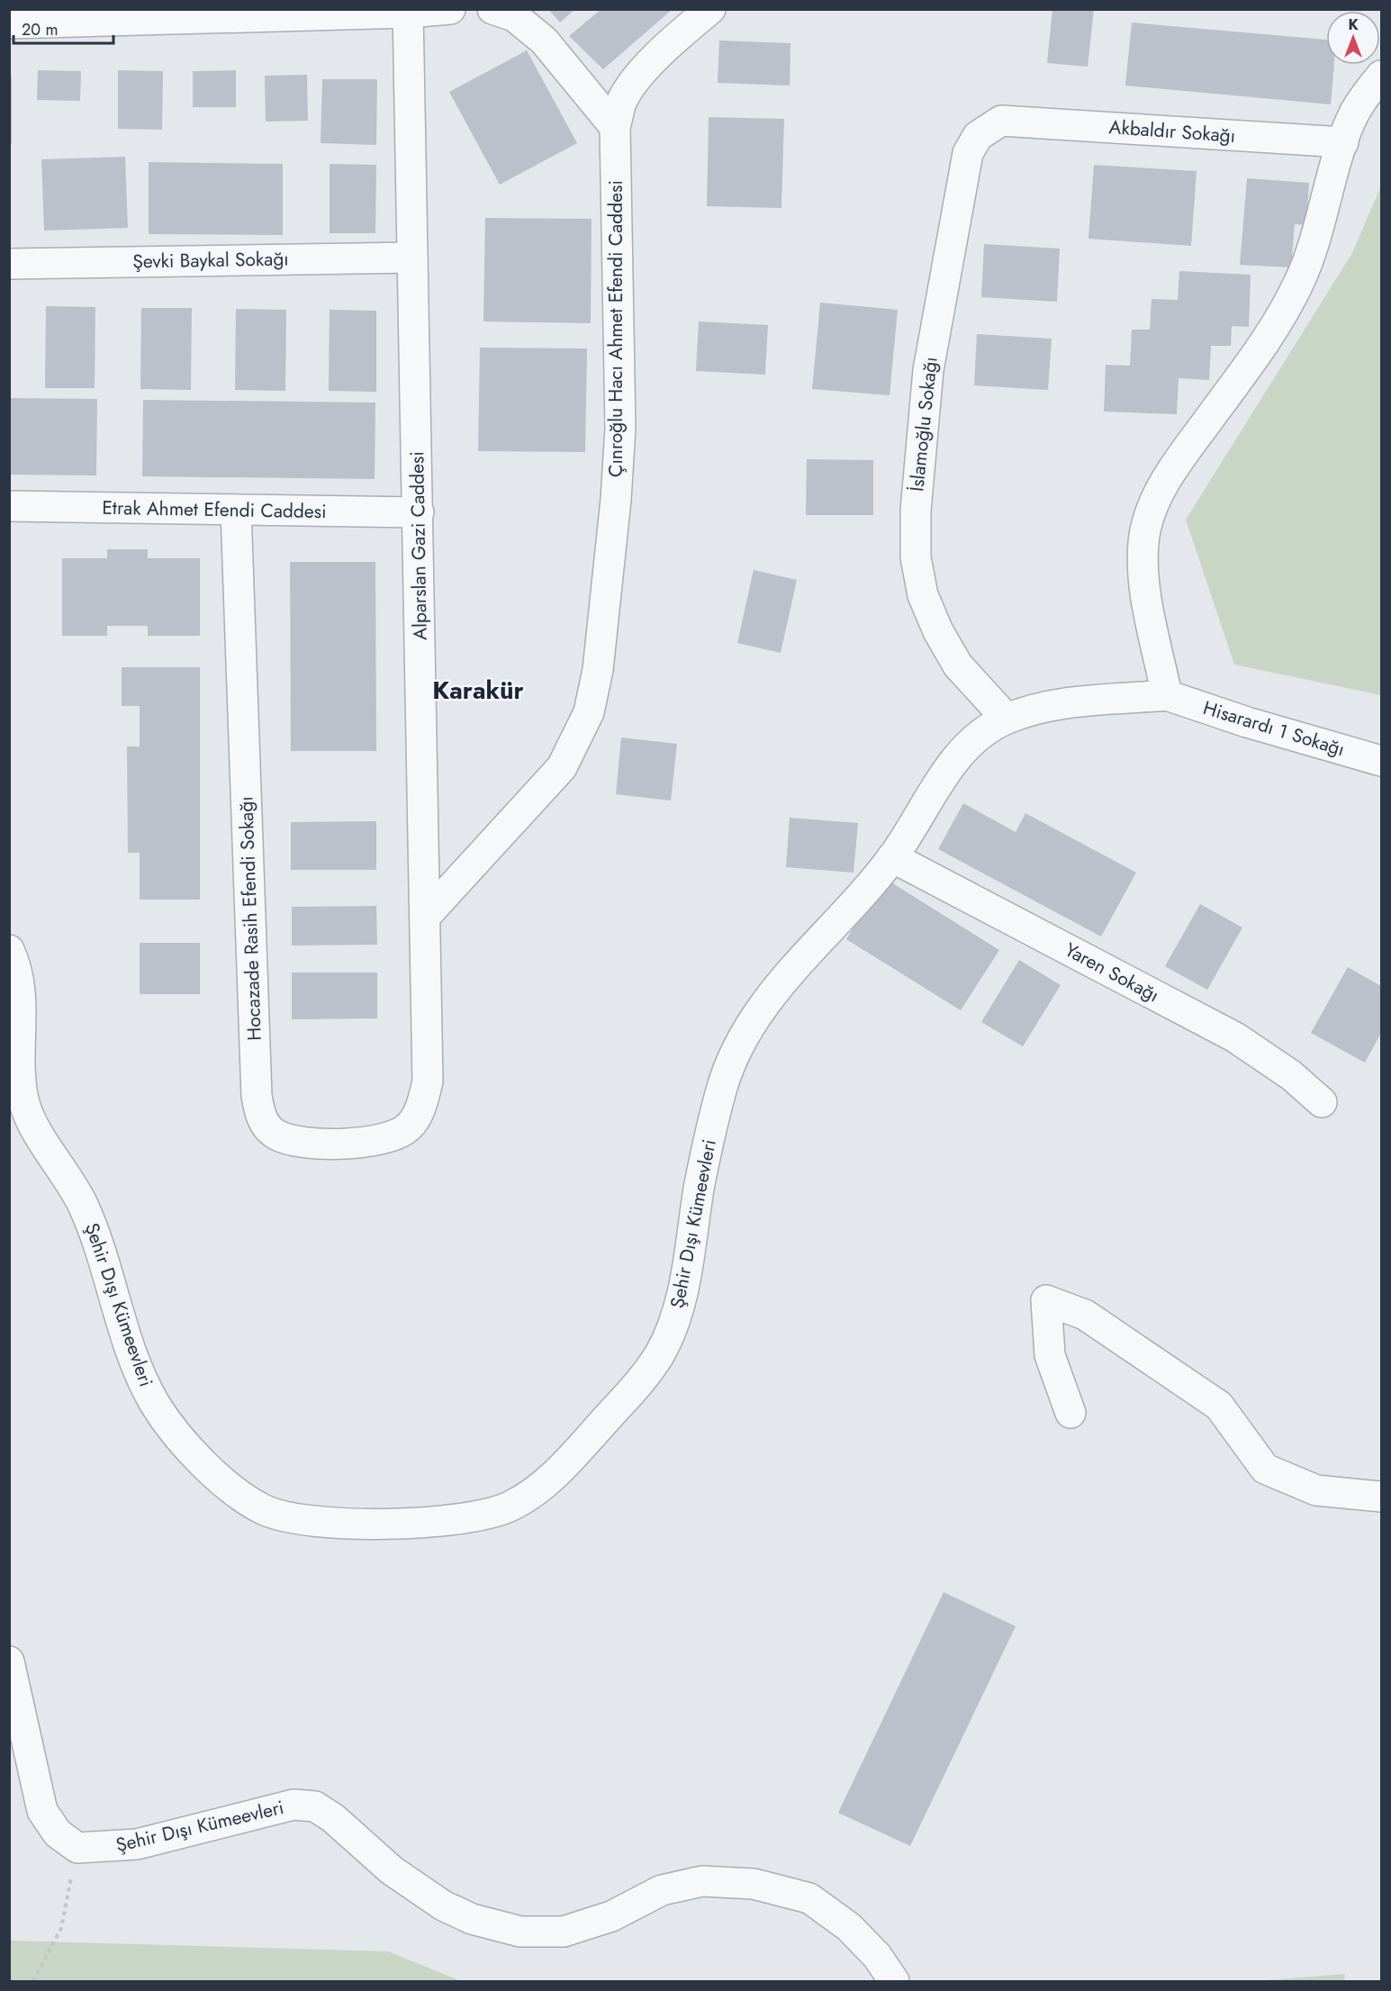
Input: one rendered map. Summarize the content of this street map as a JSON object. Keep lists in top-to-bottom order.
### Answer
{
  "streets": {
    "street": [
      "Akbaldır Sokağı",
      "Şevki Baykal Sokağı",
      "Çınroğlu Hacı Ahmet Efendi Caddesi",
      "İslamoğlu Sokağı",
      "Etrak Ahmet Efendi Caddesi",
      "Alparslan Gazi Caddesi",
      "Hisarardı 1 Sokağı",
      "Hocazade Rasih Efendi Sokağı",
      "Yaren Sokağı",
      "Şehir Dışı Kümeevleri"
    ]
  },
  "crossings": [
    ["Akbaldır Sokağı", "İslamoğlu Sokağı"],
    ["Şevki Baykal Sokağı", "Alparslan Gazi Caddesi"],
    ["Çınroğlu Hacı Ahmet Efendi Caddesi", "Alparslan Gazi Caddesi"],
    ["İslamoğlu Sokağı", "Şehir Dışı Kümeevleri"],
    ["Etrak Ahmet Efendi Caddesi", "Alparslan Gazi Caddesi"],
    ["Etrak Ahmet Efendi Caddesi", "Hocazade Rasih Efendi Sokağı"],
    ["Alparslan Gazi Caddesi", "Hocazade Rasih Efendi Sokağı"],
    ["Hisarardı 1 Sokağı", "Şehir Dışı Kümeevleri"],
    ["Yaren Sokağı", "Şehir Dışı Kümeevleri"]
  ],
  "districts": ["Karakür"],
  "scale_bar": "20 m",
  "north": "top"
}
